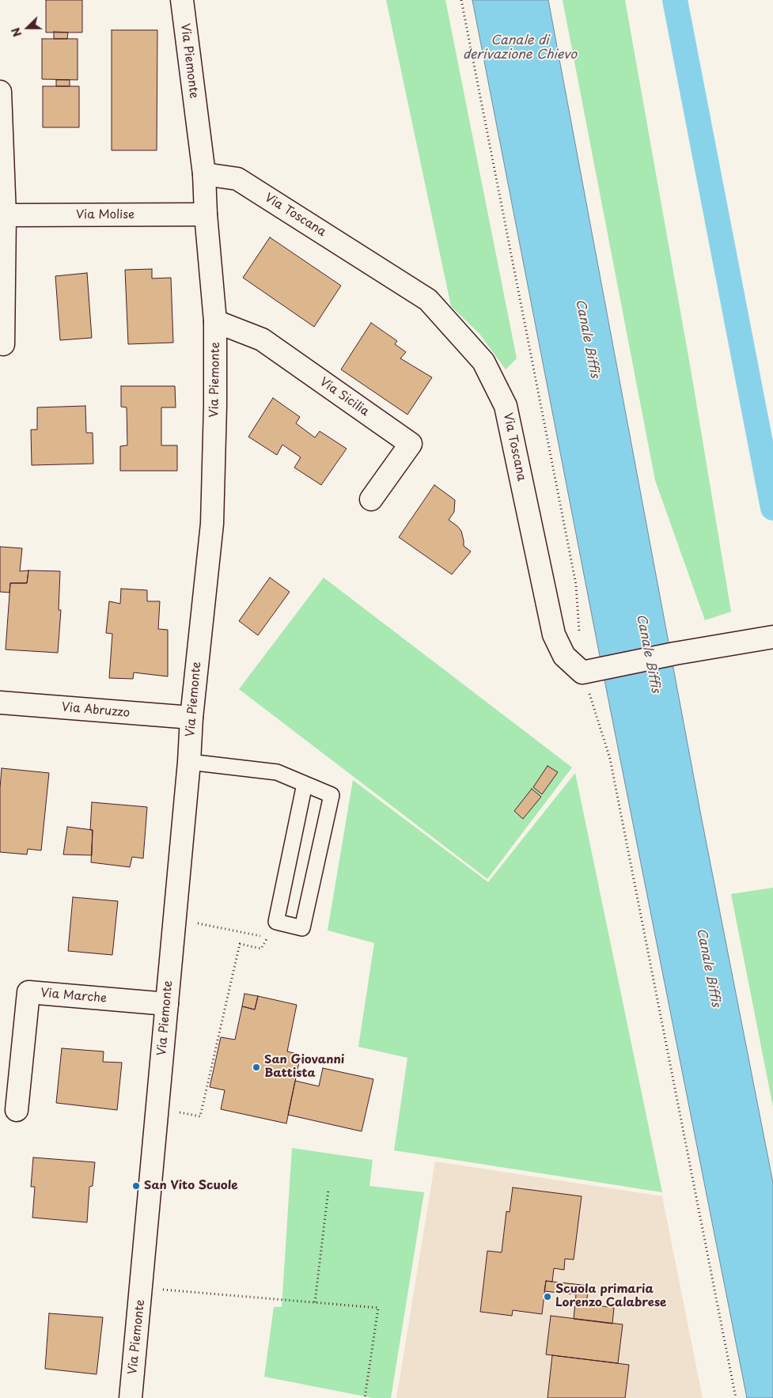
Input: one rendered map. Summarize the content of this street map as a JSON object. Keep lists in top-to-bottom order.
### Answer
{
  "streets": {
    "street": [
      "Via Piemonte",
      "Via Molise",
      "Via Toscana",
      "Via Sicilia",
      "Via Abruzzo",
      "Via Marche"
    ]
  },
  "crossings": [
    ["Via Piemonte", "Via Molise"],
    ["Via Piemonte", "Via Toscana"],
    ["Via Piemonte", "Via Sicilia"],
    ["Via Piemonte", "Via Abruzzo"],
    ["Via Piemonte", "Via Marche"]
  ],
  "water": ["Canale di derivazione Chievo", "Canale Biffis"],
  "places": ["San Giovanni Battista", "San Vito Scuole", "Scuola primaria Lorenzo Calabrese"],
  "north": "left"
}
